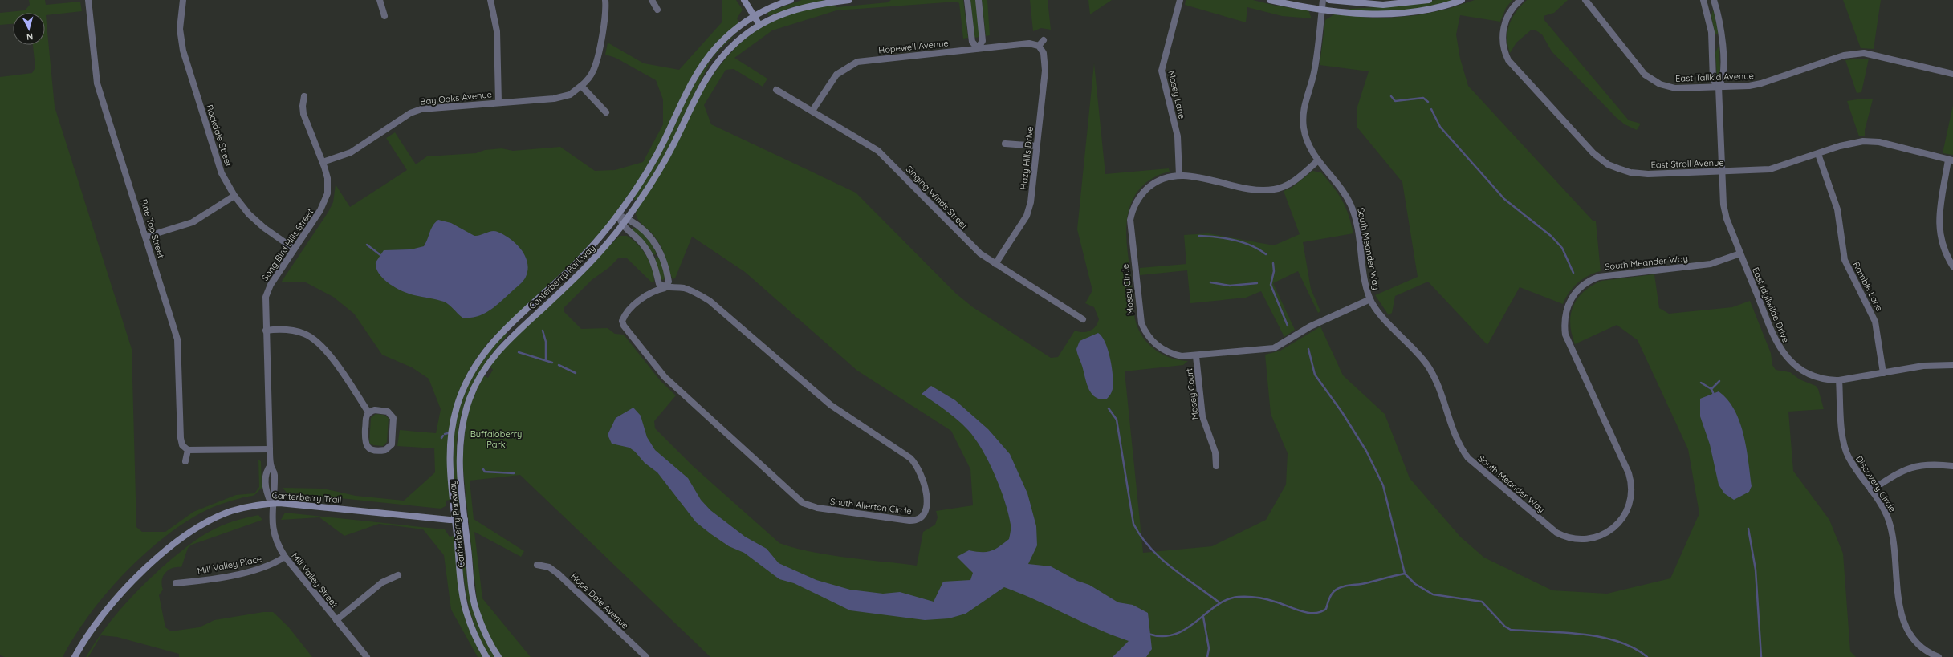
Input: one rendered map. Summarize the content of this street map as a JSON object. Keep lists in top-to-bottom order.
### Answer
{
  "streets": {
    "street": [
      "Hopewell Avenue",
      "East Tallkid Avenue",
      "Mosey Lane",
      "Bay Oaks Avenue",
      "Rockdale Street",
      "Hazy Hills Drive",
      "East Stroll Avenue",
      "Singing Winds Street",
      "Pine Top Street",
      "Song Bird Hills Street",
      "South Meander Way",
      "Canterberry Parkway",
      "Ramble Lane",
      "Mosey Circle",
      "East Idyllwilde Drive",
      "Mosey Court",
      "Discovery Circle",
      "Canterberry Trail",
      "South Allerton Circle",
      "Mill Valley Place",
      "Mill Valley Street",
      "Hope Dale Avenue"
    ]
  },
  "crossings": [
    ["Hopewell Avenue", "Hazy Hills Drive"],
    ["Hopewell Avenue", "Singing Winds Street"],
    ["East Tallkid Avenue", "East Idyllwilde Drive"],
    ["Mosey Lane", "Mosey Circle"],
    ["Bay Oaks Avenue", "Song Bird Hills Street"],
    ["Rockdale Street", "Song Bird Hills Street"],
    ["Hazy Hills Drive", "Singing Winds Street"],
    ["East Stroll Avenue", "Ramble Lane"],
    ["East Stroll Avenue", "East Idyllwilde Drive"],
    ["Song Bird Hills Street", "Canterberry Trail"],
    ["Song Bird Hills Street", "Mill Valley Street"],
    ["South Meander Way", "Mosey Circle"],
    ["South Meander Way", "East Idyllwilde Drive"],
    ["Canterberry Parkway", "Canterberry Trail"],
    ["Ramble Lane", "East Idyllwilde Drive"],
    ["Mosey Circle", "Mosey Court"],
    ["East Idyllwilde Drive", "Discovery Circle"],
    ["Canterberry Trail", "Mill Valley Street"],
    ["Mill Valley Place", "Mill Valley Street"]
  ],
  "parks": ["Buffaloberry Park"],
  "north": "bottom"
}
